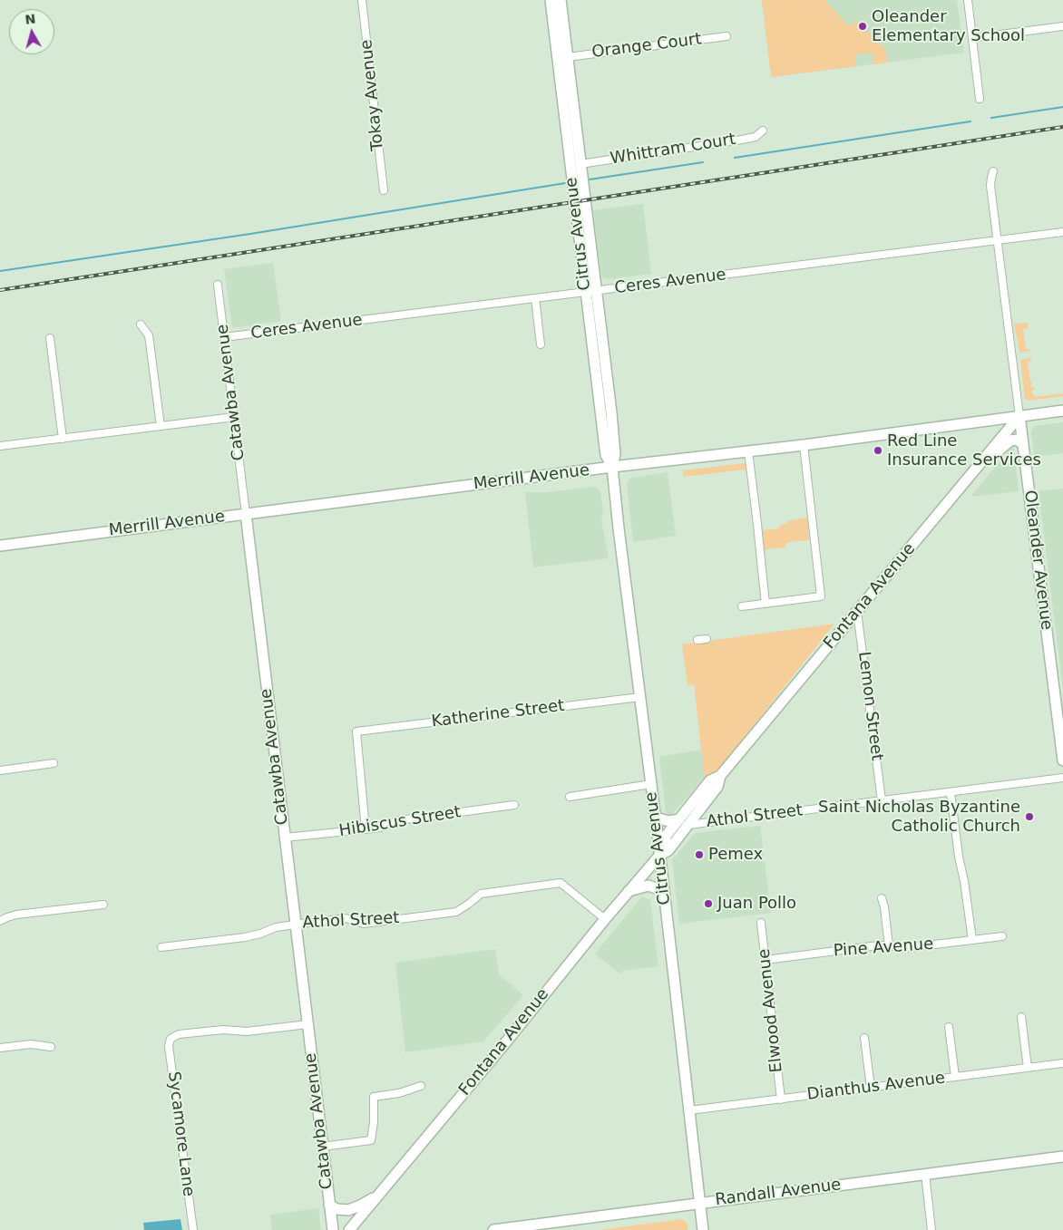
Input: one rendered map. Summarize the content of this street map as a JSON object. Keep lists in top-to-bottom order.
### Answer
{
  "streets": {
    "main road": [
      "Citrus Avenue",
      "Catawba Avenue",
      "Merrill Avenue",
      "Oleander Avenue",
      "Fontana Avenue",
      "Randall Avenue"
    ],
    "street": [
      "Orange Court",
      "Tokay Avenue",
      "Whittram Court",
      "Ceres Avenue",
      "Lemon Street",
      "Katherine Street",
      "Athol Street",
      "Hibiscus Street",
      "Pine Avenue",
      "Elwood Avenue",
      "Dianthus Avenue",
      "Sycamore Lane"
    ]
  },
  "crossings": [
    ["Orange Court", "Citrus Avenue"],
    ["Whittram Court", "Citrus Avenue"],
    ["Citrus Avenue", "Ceres Avenue"],
    ["Citrus Avenue", "Merrill Avenue"],
    ["Citrus Avenue", "Fontana Avenue"],
    ["Citrus Avenue", "Katherine Street"],
    ["Citrus Avenue", "Dianthus Avenue"],
    ["Citrus Avenue", "Randall Avenue"],
    ["Ceres Avenue", "Catawba Avenue"],
    ["Ceres Avenue", "Oleander Avenue"],
    ["Catawba Avenue", "Merrill Avenue"],
    ["Catawba Avenue", "Athol Street"],
    ["Catawba Avenue", "Hibiscus Street"],
    ["Catawba Avenue", "Sycamore Lane"],
    ["Merrill Avenue", "Oleander Avenue"],
    ["Merrill Avenue", "Fontana Avenue"],
    ["Oleander Avenue", "Fontana Avenue"],
    ["Fontana Avenue", "Lemon Street"],
    ["Fontana Avenue", "Athol Street"],
    ["Lemon Street", "Athol Street"],
    ["Katherine Street", "Hibiscus Street"],
    ["Pine Avenue", "Elwood Avenue"],
    ["Elwood Avenue", "Dianthus Avenue"]
  ],
  "places": [
    "Oleander Elementary School",
    "Red Line Insurance Services",
    "Saint Nicholas Byzantine Catholic Church",
    "Pemex",
    "Juan Pollo"
  ],
  "north": "top"
}
